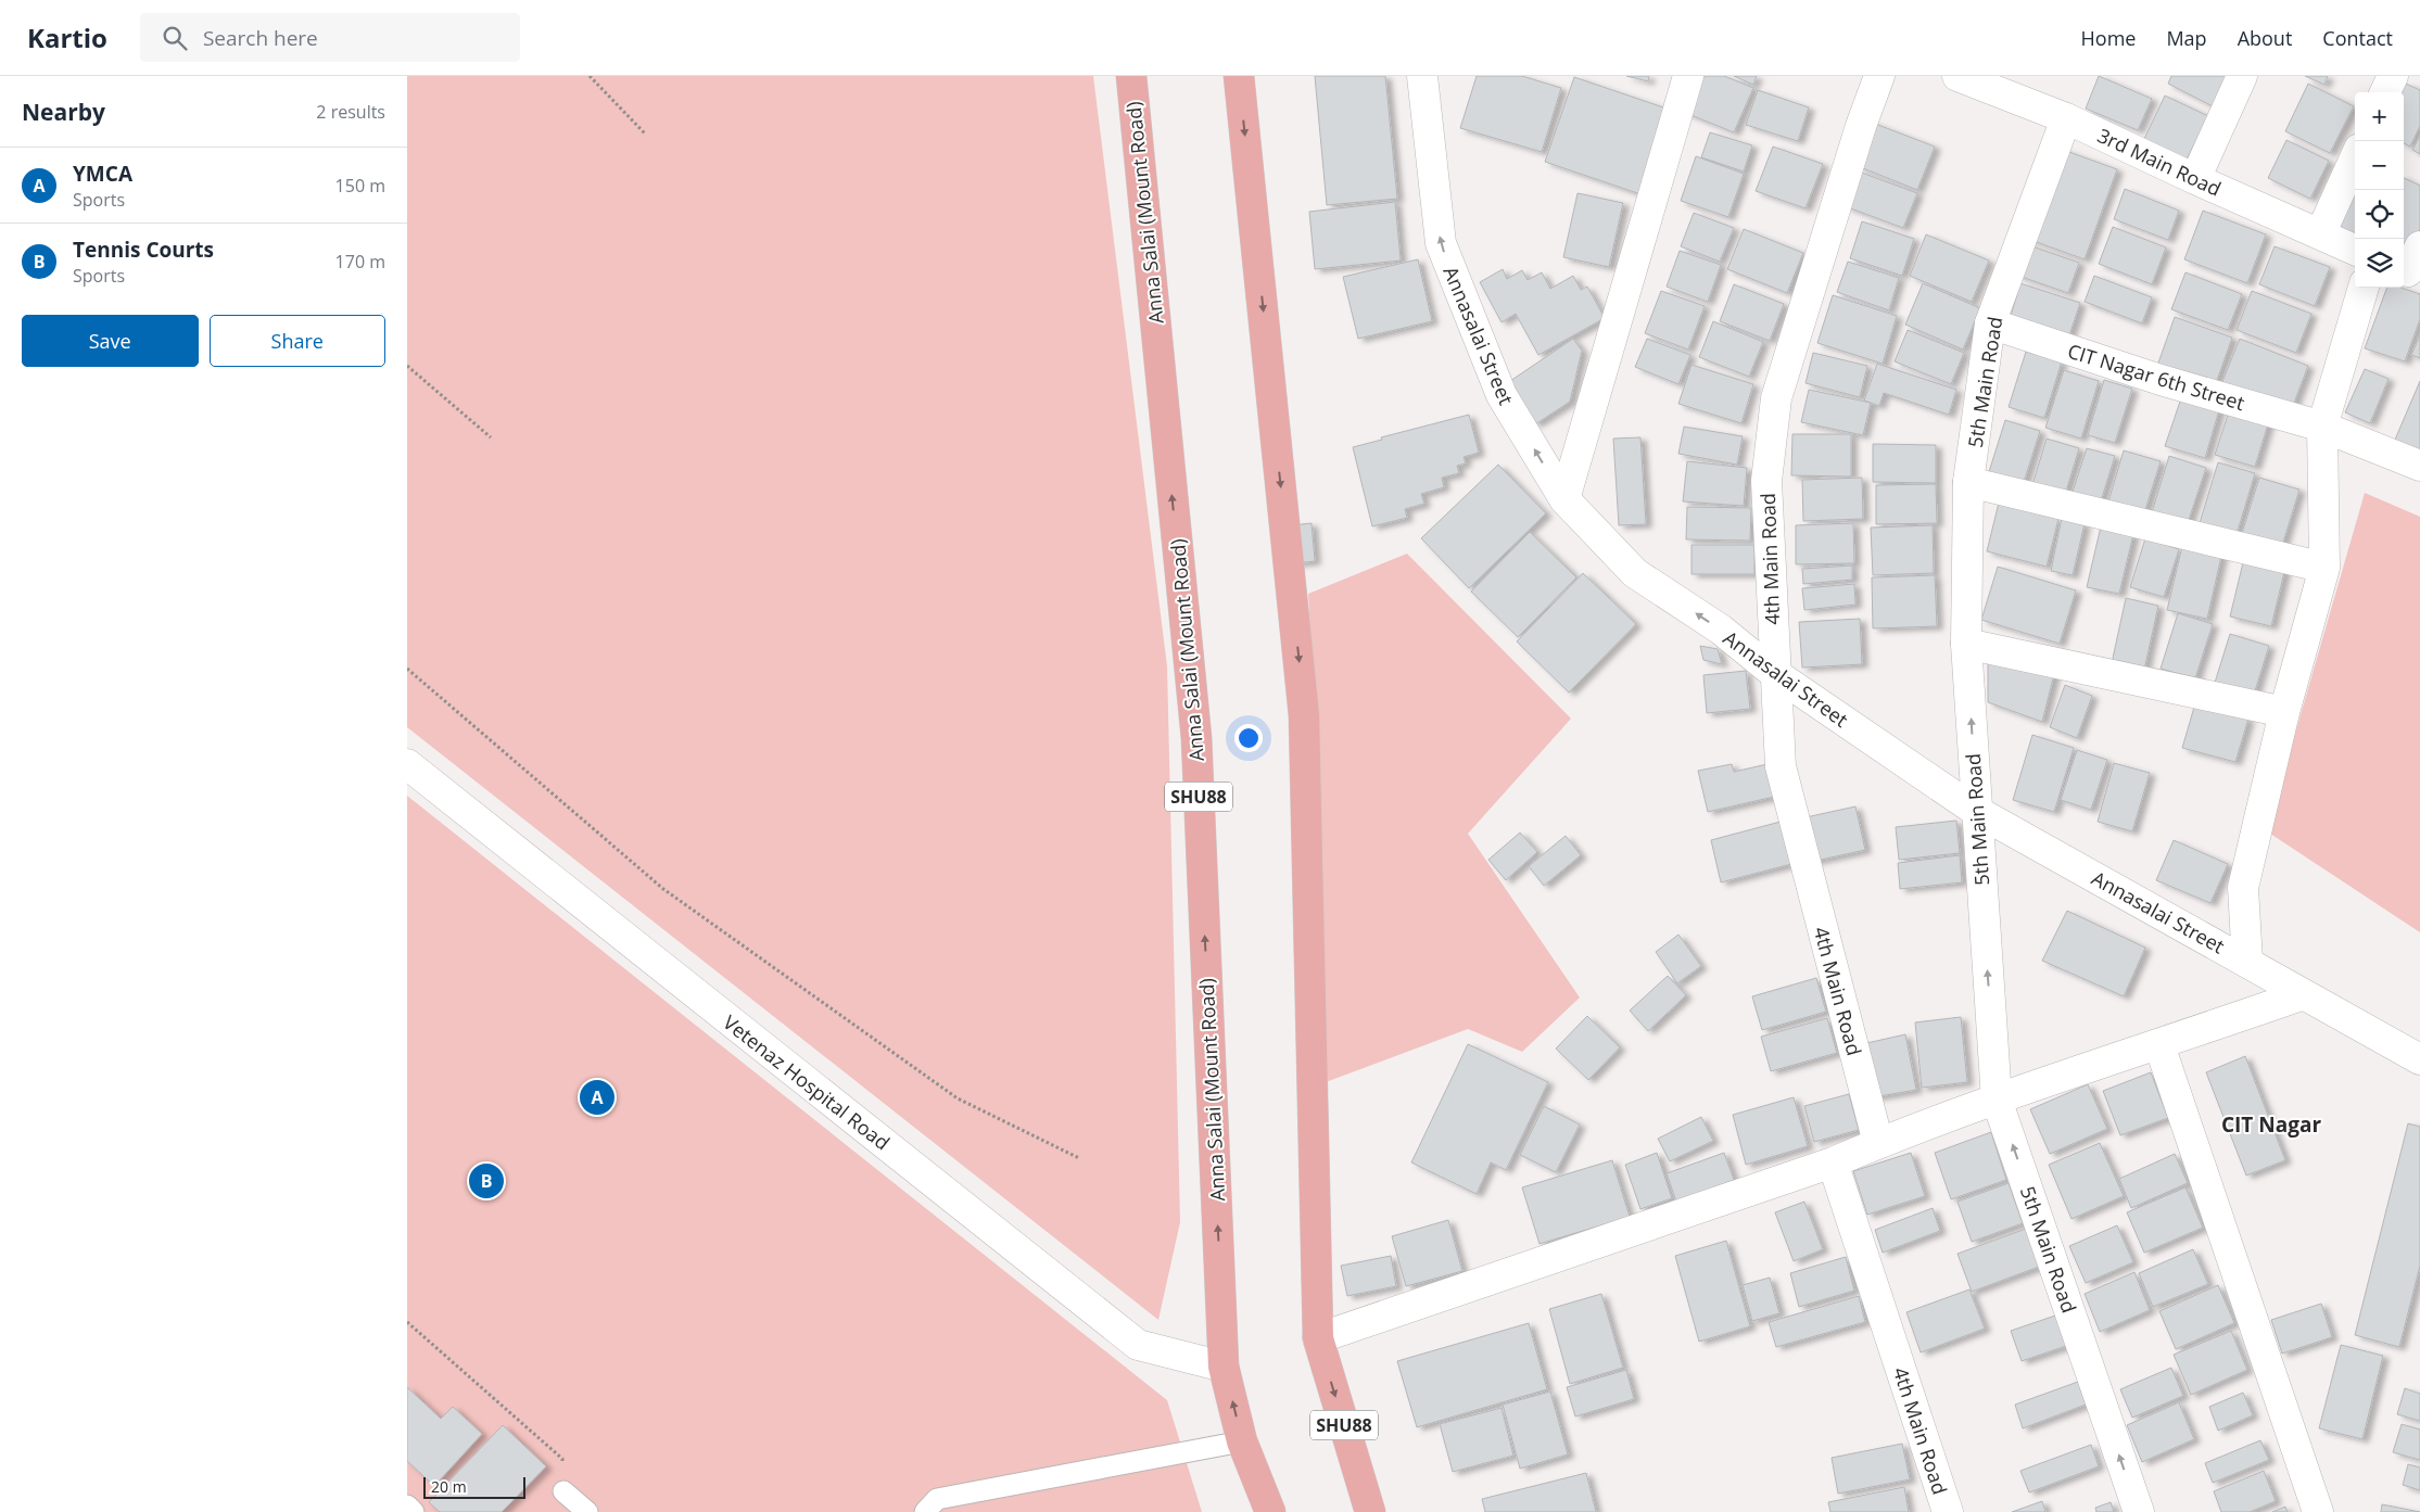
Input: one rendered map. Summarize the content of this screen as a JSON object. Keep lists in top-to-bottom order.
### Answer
{
  "streets": {
    "main road": ["Anna Salai (Mount Road)", "SHU88"],
    "street": [
      "3rd Main Road",
      "Annasalai Street",
      "CIT Nagar 6th Street",
      "5th Main Road",
      "4th Main Road",
      "Vetenaz Hospital Road"
    ]
  },
  "crossings": [
    ["3rd Main Road", "5th Main Road"],
    ["Anna Salai (Mount Road)", "Vetenaz Hospital Road"],
    ["Annasalai Street", "5th Main Road"],
    ["Annasalai Street", "4th Main Road"],
    ["CIT Nagar 6th Street", "5th Main Road"]
  ],
  "one_way": ["Annasalai Street"],
  "districts": ["CIT Nagar"],
  "scale_bar": "20 m",
  "page": {
    "header": "Kartio",
    "search": "Search here",
    "nav": [
      "Home",
      "Map",
      "About",
      "Contact"
    ],
    "heading": ["Nearby", "2 results"],
    "map_buttons": ["+", "−"],
    "list": [
      {
        "mark": "A",
        "name": "YMCA",
        "note": "Sports",
        "value": "150 m"
      },
      {
        "mark": "B",
        "name": "Tennis Courts",
        "note": "Sports",
        "value": "170 m"
      }
    ],
    "buttons": ["Save", "Share"],
    "pins": ["A", "B"],
    "scale": "20 m"
  }
}
